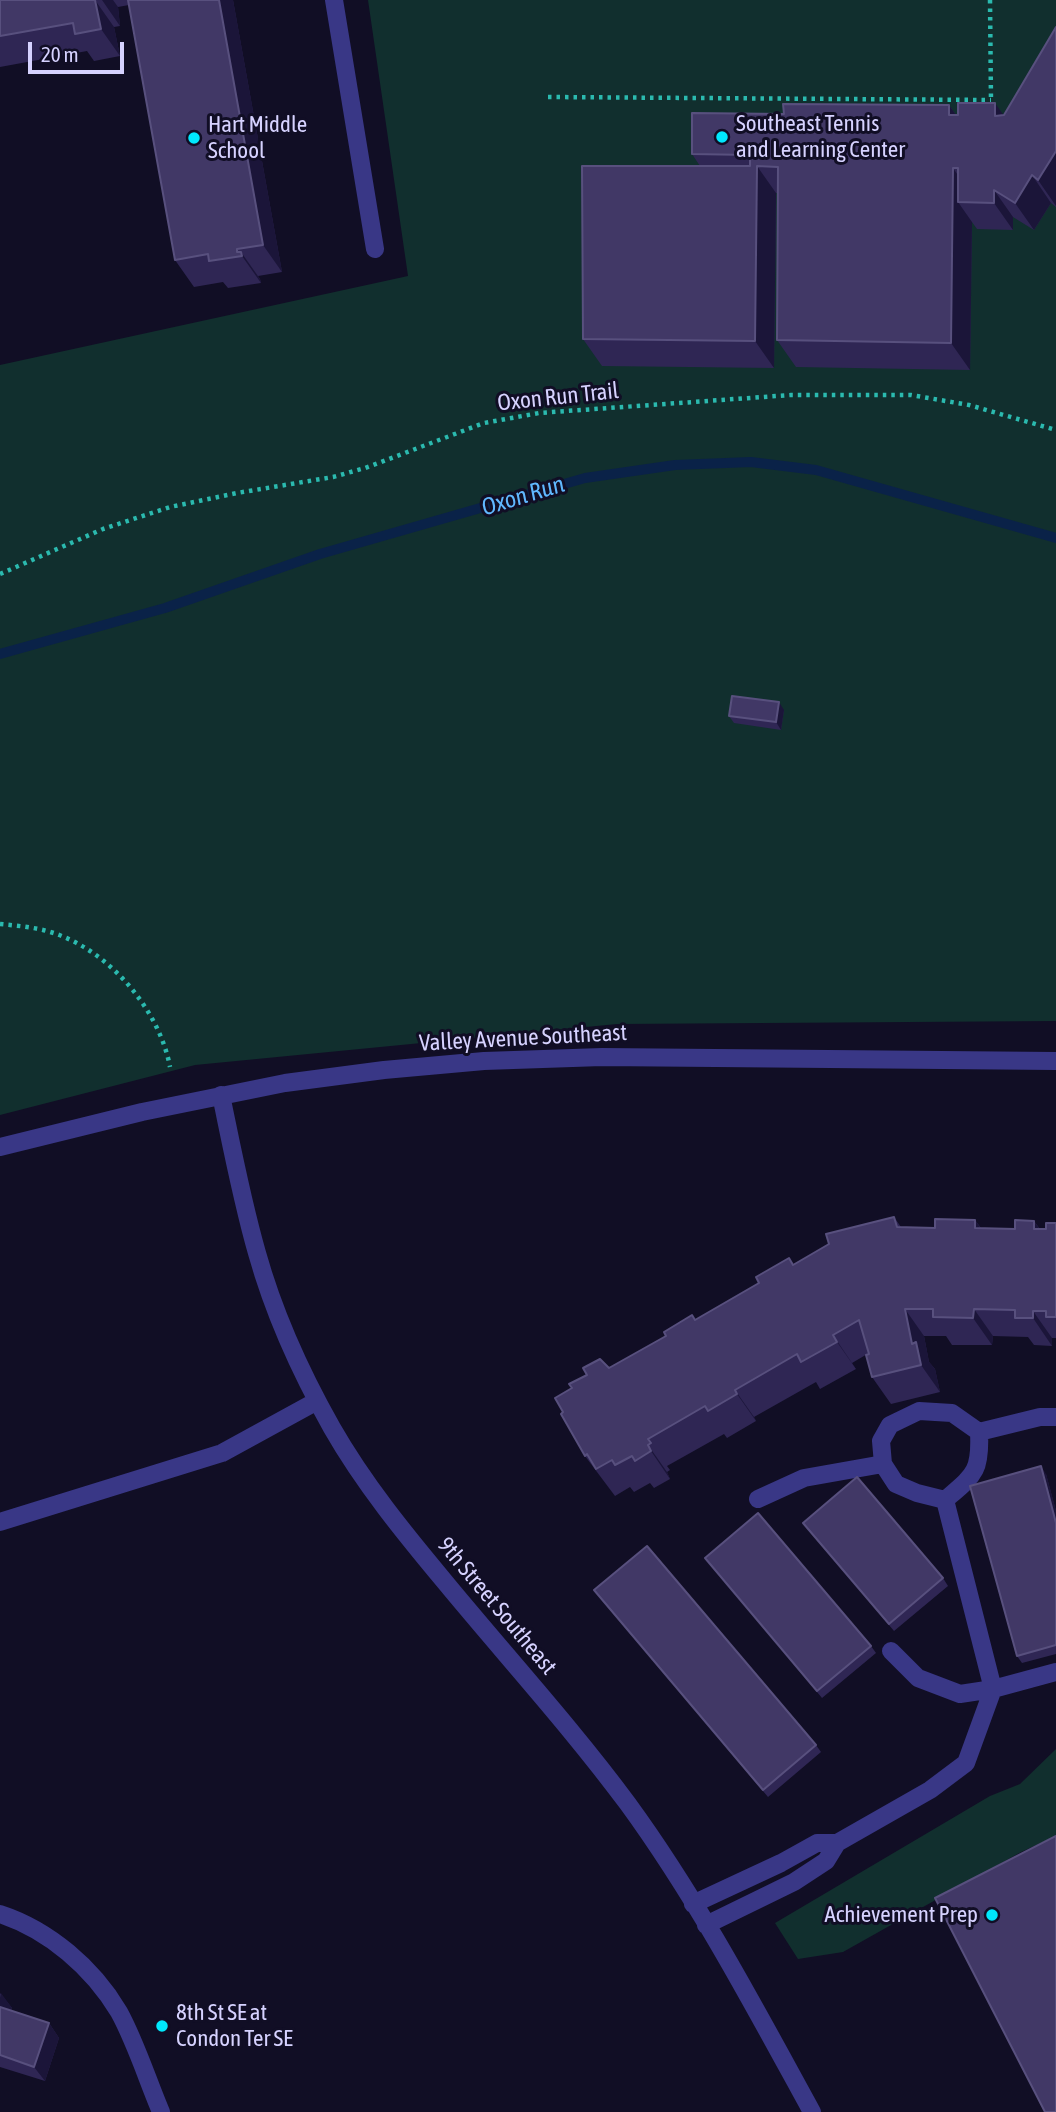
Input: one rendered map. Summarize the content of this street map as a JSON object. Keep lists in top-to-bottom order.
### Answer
{
  "streets": {
    "street": ["Valley Avenue Southeast", "9th Street Southeast"],
    "path": ["Oxon Run Trail"]
  },
  "crossings": [
    ["Valley Avenue Southeast", "9th Street Southeast"]
  ],
  "water": ["Oxon Run"],
  "places": [
    "Southeast Tennis and Learning Center",
    "Hart Middle School",
    "Achievement Prep",
    "8th St SE at Condon Ter SE"
  ],
  "scale_bar": "20 m"
}
